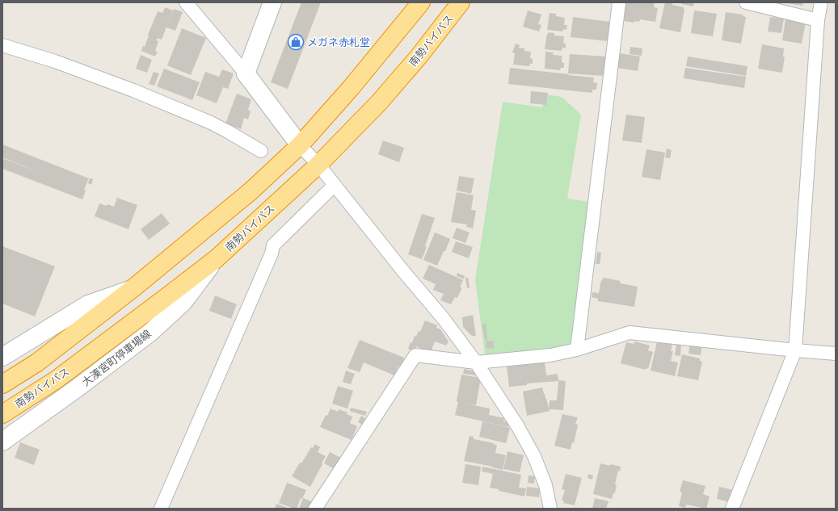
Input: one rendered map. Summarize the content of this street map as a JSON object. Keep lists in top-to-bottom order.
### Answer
{
  "streets": {
    "highway": ["南勢バイパス"],
    "main road": ["大湊宮町停車場線"]
  },
  "crossings": [
    ["南勢バイパス", "大湊宮町停車場線"]
  ],
  "places": {
    "shop": ["メガネ赤札堂"]
  }
}
